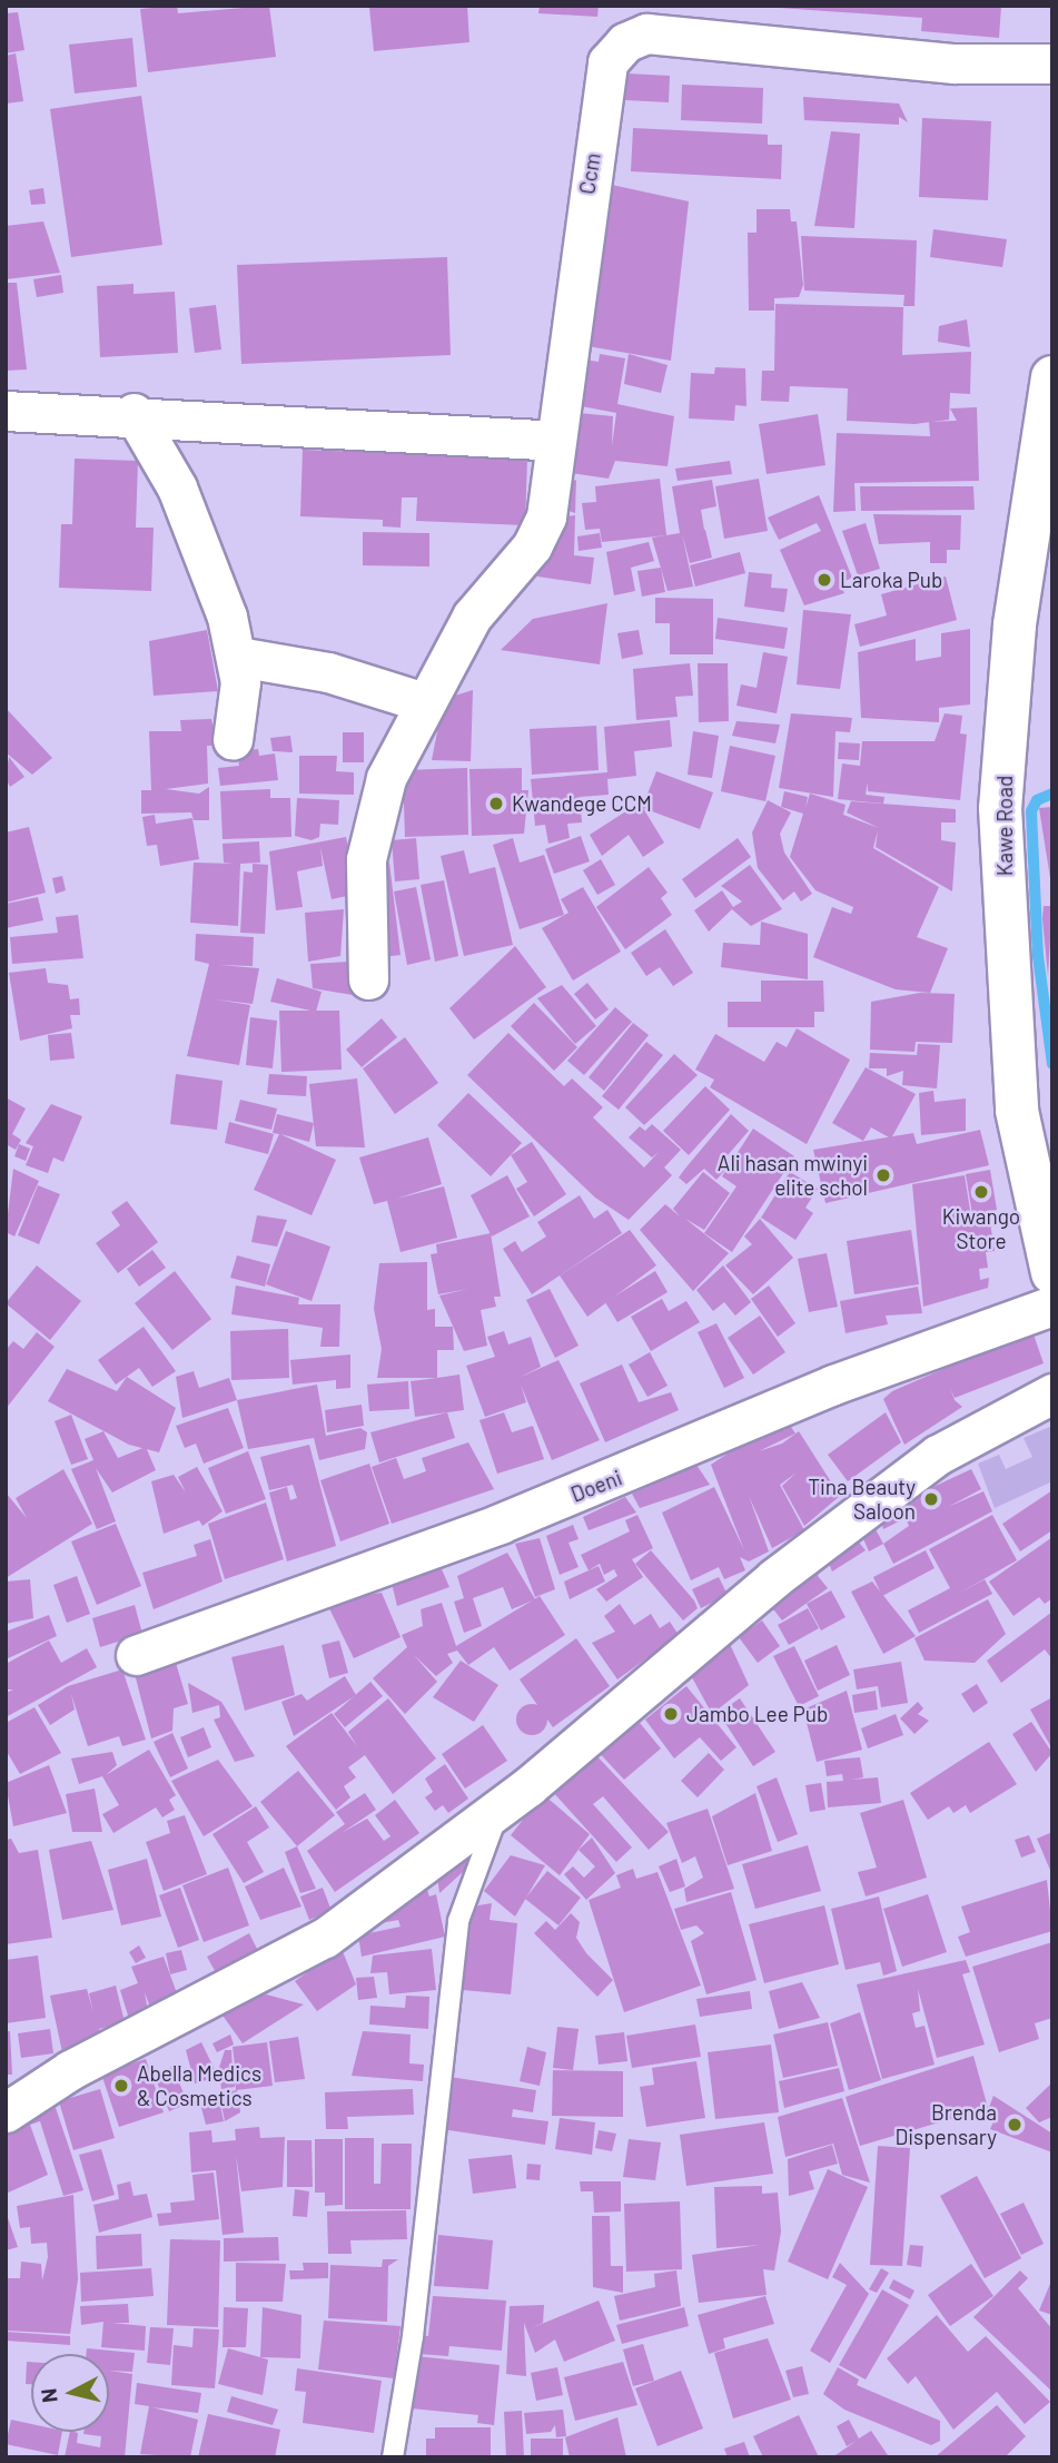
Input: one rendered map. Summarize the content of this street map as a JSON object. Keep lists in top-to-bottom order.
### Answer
{
  "streets": {
    "main road": ["Kawe Road"],
    "street": ["Ccm", "Doeni"]
  },
  "places": [
    "Laroka Pub",
    "Kwandege CCM",
    "Ali hasan mwinyi elite schol",
    "Kiwango Store",
    "Tina Beauty Saloon",
    "Jambo Lee Pub",
    "Abella Medics & Cosmetics",
    "Brenda Dispensary"
  ],
  "north": "left"
}
